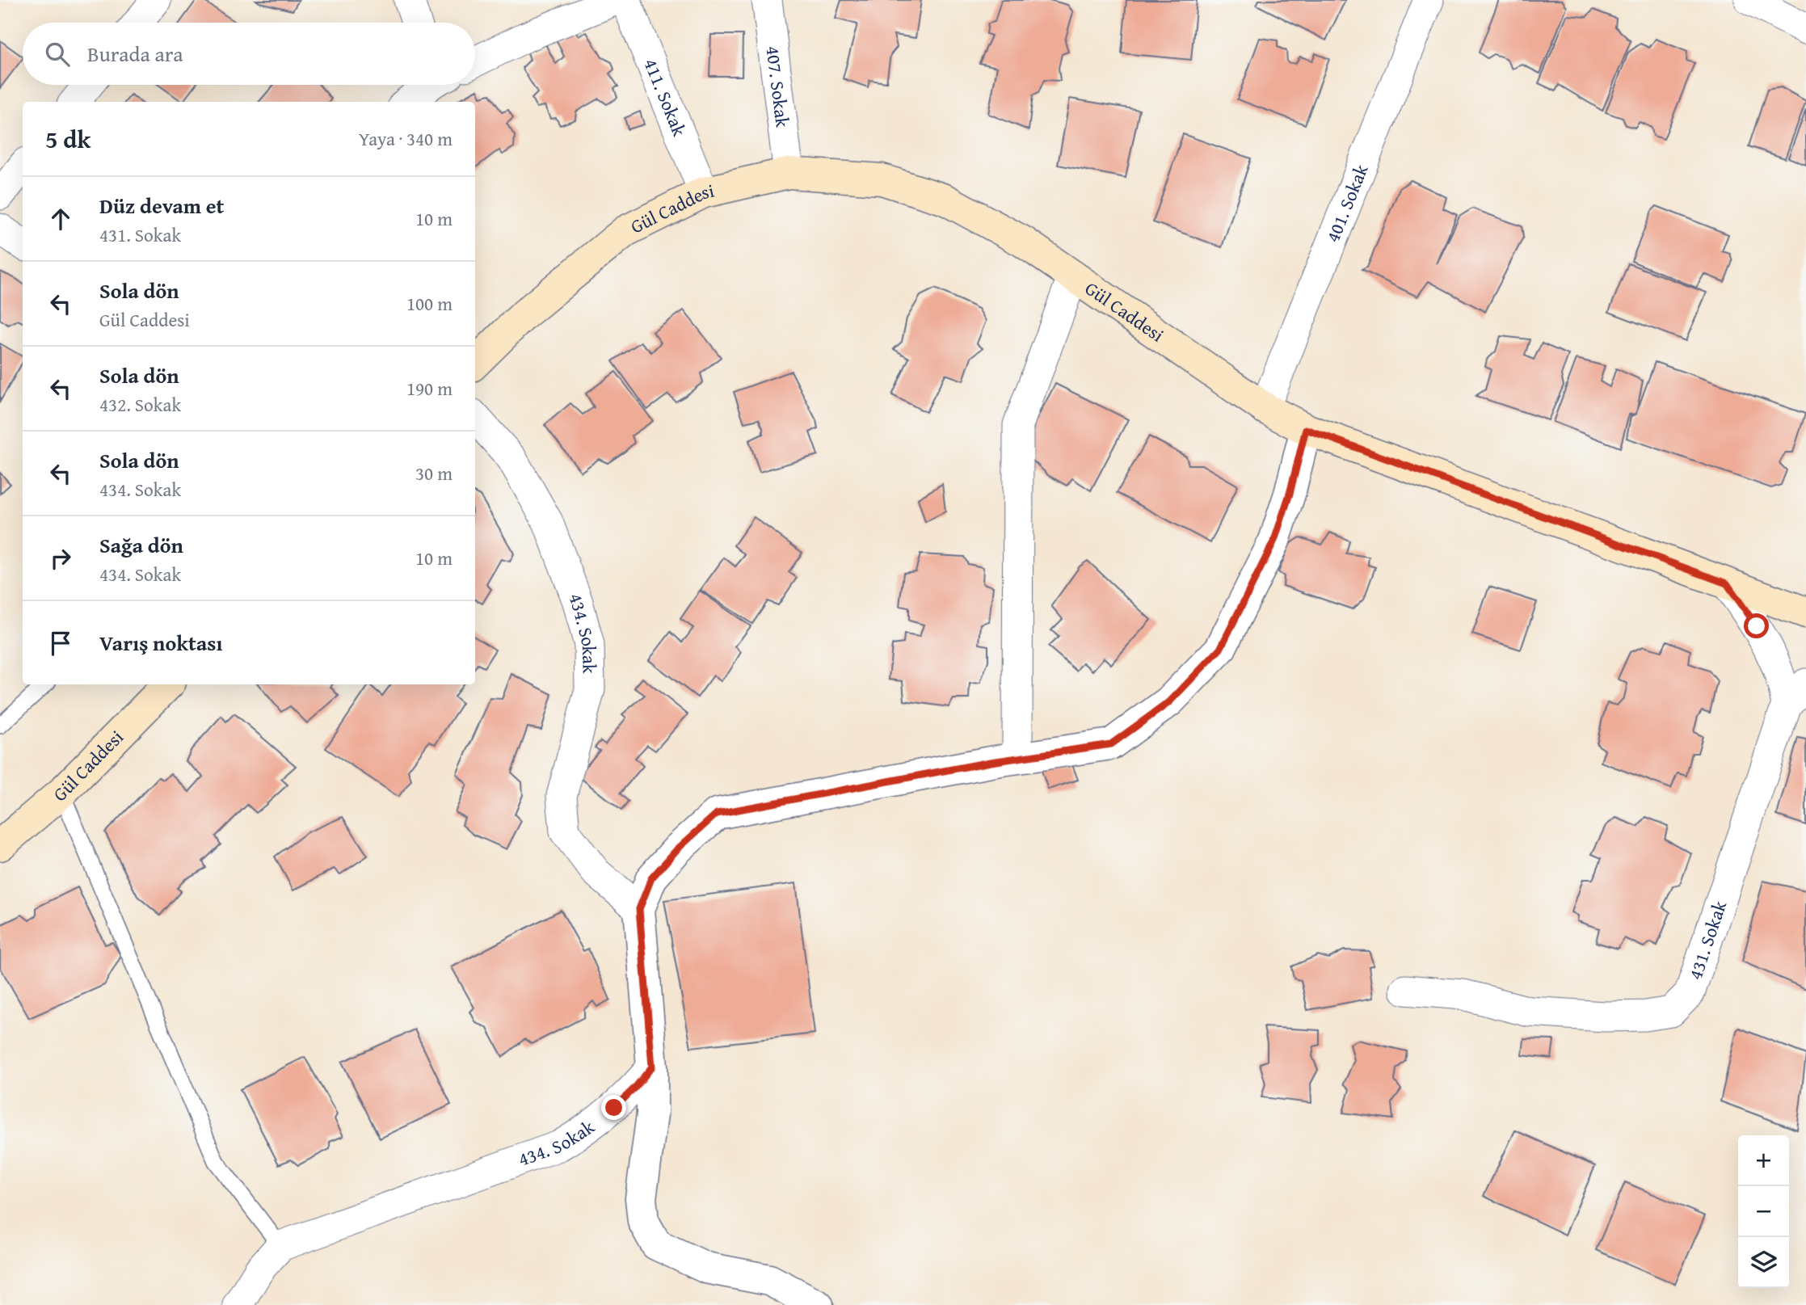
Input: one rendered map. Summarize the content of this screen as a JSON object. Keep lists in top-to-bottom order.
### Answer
{
  "streets": {
    "main road": ["Gül Caddesi"],
    "street": [
      "407. Sokak",
      "411. Sokak",
      "401. Sokak",
      "434. Sokak",
      "431. Sokak"
    ]
  },
  "crossings": [
    ["407. Sokak", "Gül Caddesi"],
    ["411. Sokak", "Gül Caddesi"],
    ["401. Sokak", "Gül Caddesi"]
  ],
  "page": {
    "search": "Burada ara",
    "heading": ["5 dk", "Yaya · 340 m"],
    "list": [
      ["Düz devam et", "431. Sokak", "10 m"],
      ["Sola dön", "Gül Caddesi", "100 m"],
      ["Sola dön", "432. Sokak", "190 m"],
      ["Sola dön", "434. Sokak", "30 m"],
      ["Sağa dön", "434. Sokak", "10 m"],
      "Varış noktası"
    ],
    "map_buttons": ["+", "−"]
  }
}
